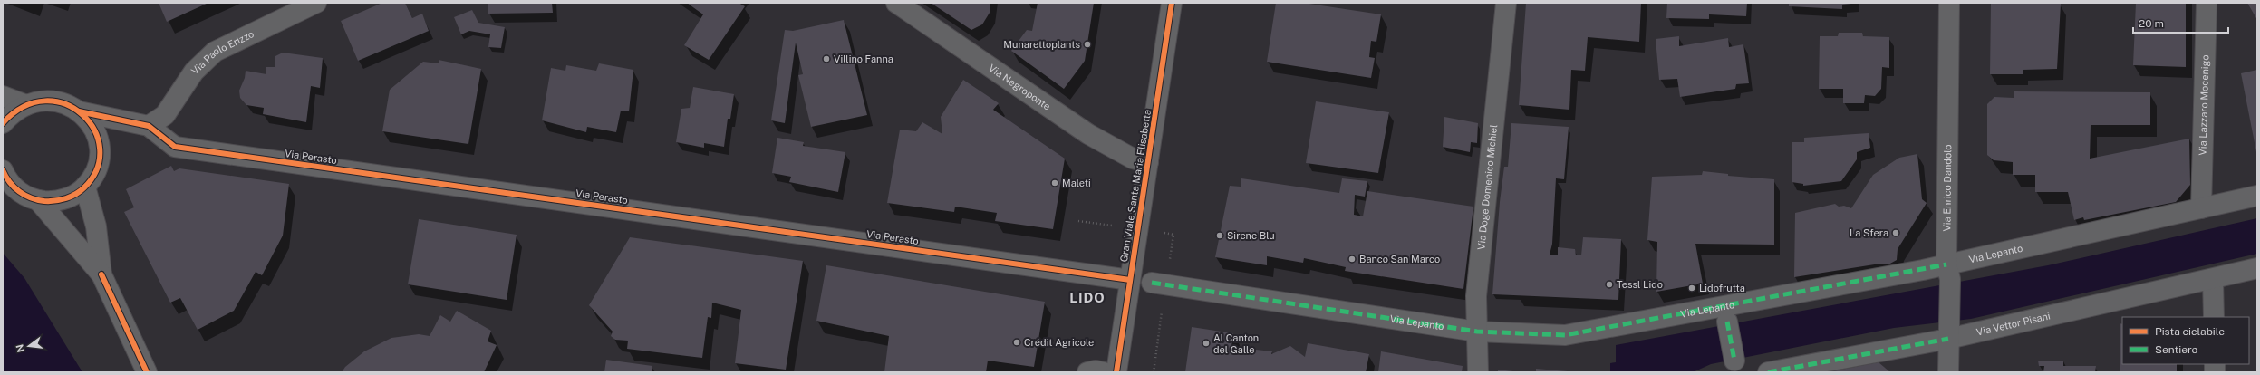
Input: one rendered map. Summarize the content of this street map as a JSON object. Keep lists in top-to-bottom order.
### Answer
{
  "streets": {
    "street": [
      "Via Paolo Erizzo",
      "Via Negroponte",
      "Via Lazzaro Mocenigo",
      "Via Perasto",
      "Gran Viale Santa Maria Elisabetta",
      "Via Doge Domenico Michiel",
      "Via Enrico Dandolo",
      "Via Lepanto",
      "Via Vettor Pisani"
    ]
  },
  "crossings": [
    ["Via Paolo Erizzo", "Via Perasto"],
    ["Via Negroponte", "Gran Viale Santa Maria Elisabetta"],
    ["Via Lazzaro Mocenigo", "Via Lepanto"],
    ["Via Perasto", "Gran Viale Santa Maria Elisabetta"],
    ["Via Doge Domenico Michiel", "Via Lepanto"],
    ["Via Enrico Dandolo", "Via Lepanto"],
    ["Via Enrico Dandolo", "Via Vettor Pisani"]
  ],
  "districts": ["LIDO"],
  "places": [
    "Munarettoplants",
    "Villino Fanna",
    "Maleti",
    "La Sfera",
    "Sirene Blu",
    "Banco San Marco",
    "Tessl Lido",
    "Lidofrutta",
    "Crédit Agricole",
    "Al Canton del Galle"
  ],
  "legend": ["Pista ciclabile", "Sentiero"],
  "scale_bar": "20 m",
  "north": "left"
}
